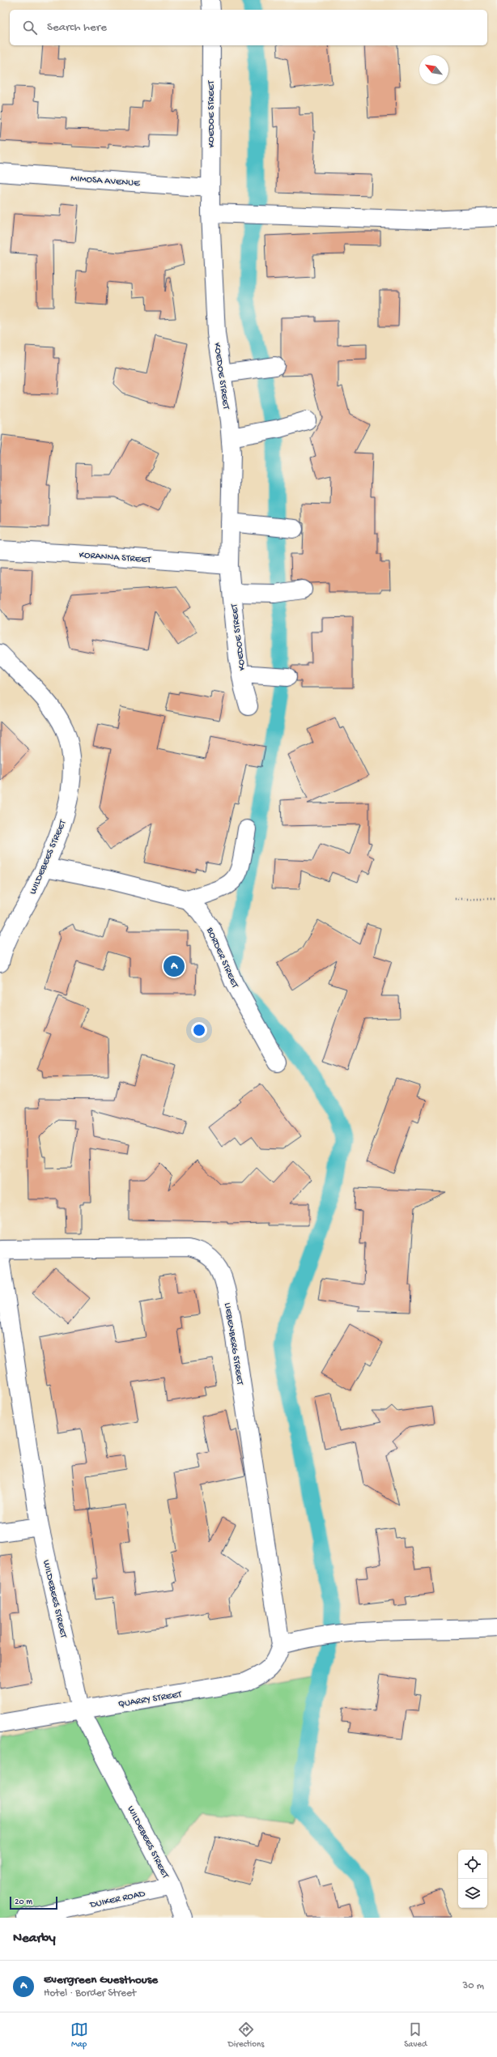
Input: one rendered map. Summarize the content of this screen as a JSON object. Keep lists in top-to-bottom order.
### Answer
{
  "streets": {
    "street": [
      "KOEDOE STREET",
      "MIMOSA AVENUE",
      "KORANNA STREET",
      "WILDEBEES STREET",
      "BORDER STREET",
      "LIEBENBERG STREET",
      "QUARRY STREET",
      "DUIKER ROAD"
    ]
  },
  "crossings": [
    ["KOEDOE STREET", "MIMOSA AVENUE"],
    ["KOEDOE STREET", "KORANNA STREET"],
    ["WILDEBEES STREET", "QUARRY STREET"],
    ["WILDEBEES STREET", "DUIKER ROAD"],
    ["LIEBENBERG STREET", "QUARRY STREET"]
  ],
  "scale_bar": "20 m",
  "north": "top left",
  "page": {
    "search": "Search here",
    "pins": "A",
    "scale": "20 m",
    "heading": "Nearby",
    "list": [
      {
        "mark": "A",
        "name": "Evergreen Guesthouse",
        "note": "Hotel · Border Street",
        "value": "30 m"
      }
    ],
    "nav": ["Map", "Directions", "Saved"]
  }
}
